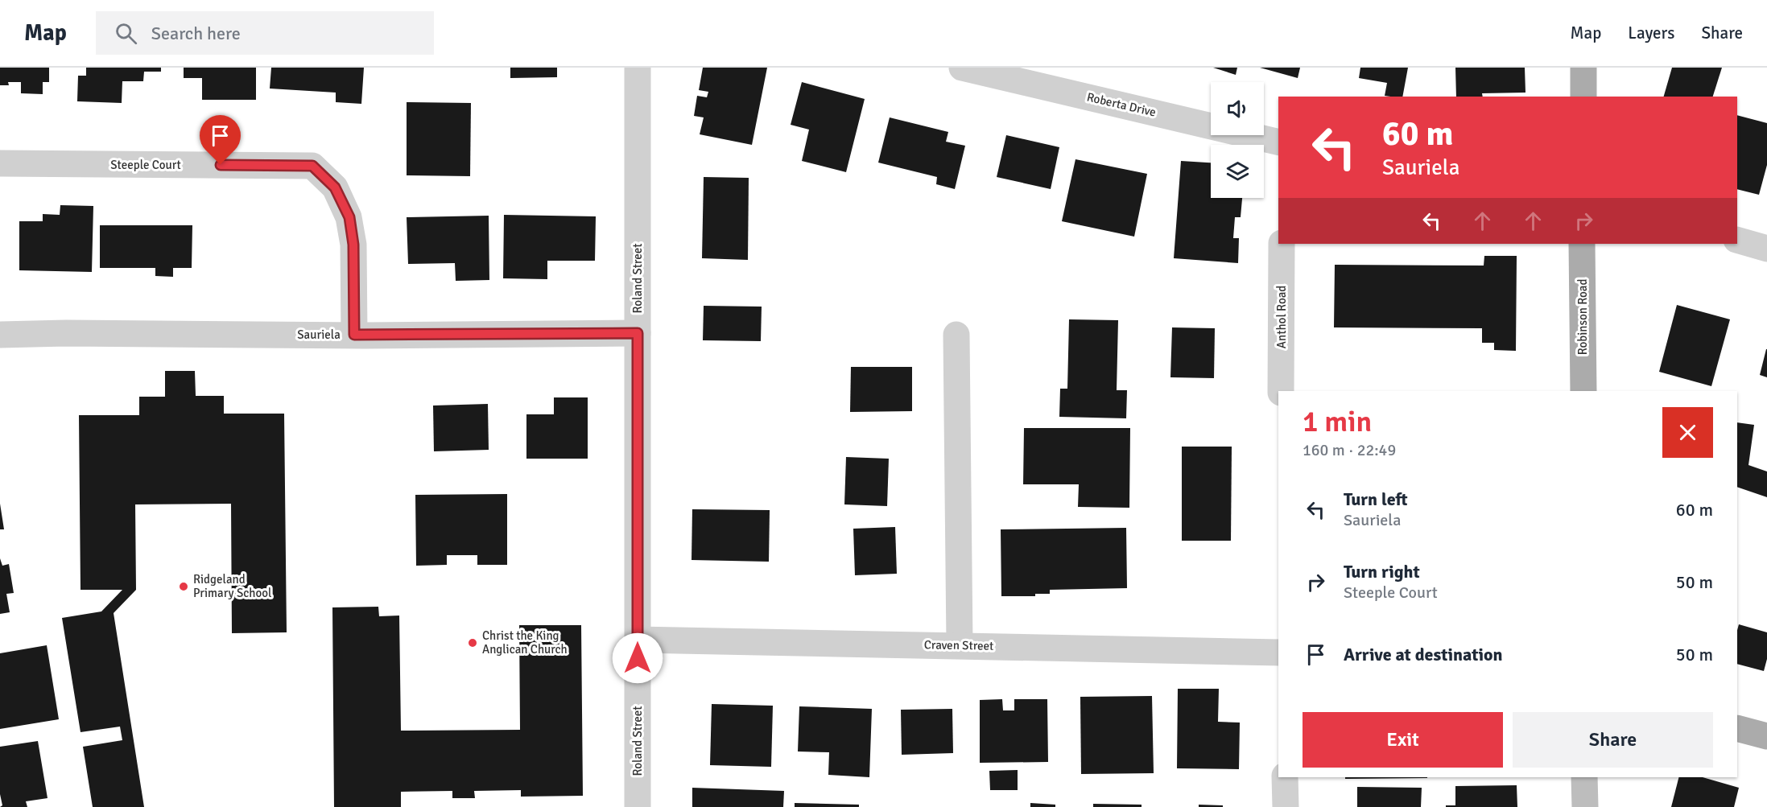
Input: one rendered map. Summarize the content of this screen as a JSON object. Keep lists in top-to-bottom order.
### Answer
{
  "streets": {
    "main road": ["Robinson Road"],
    "street": [
      "Roberta Drive",
      "Steeple Court",
      "Roland Street",
      "Anthol Road",
      "Sauriela",
      "Craven Street"
    ]
  },
  "crossings": [
    ["Steeple Court", "Sauriela"],
    ["Roland Street", "Sauriela"],
    ["Roland Street", "Craven Street"]
  ],
  "places": ["Ridgeland Primary School", "Christ the King Anglican Church"],
  "page": {
    "header": "Map",
    "search": "Search here",
    "nav": ["Map", "Layers", "Share"],
    "turn": ["60 m", "Sauriela"],
    "heading": ["1 min", "160 m · 22:49"],
    "list": [
      {
        "name": "Turn left",
        "note": "Sauriela",
        "value": "60 m"
      },
      {
        "name": "Turn right",
        "note": "Steeple Court",
        "value": "50 m"
      },
      {
        "name": "Arrive at destination",
        "value": "50 m"
      }
    ],
    "buttons": ["Exit", "Share"]
  }
}
